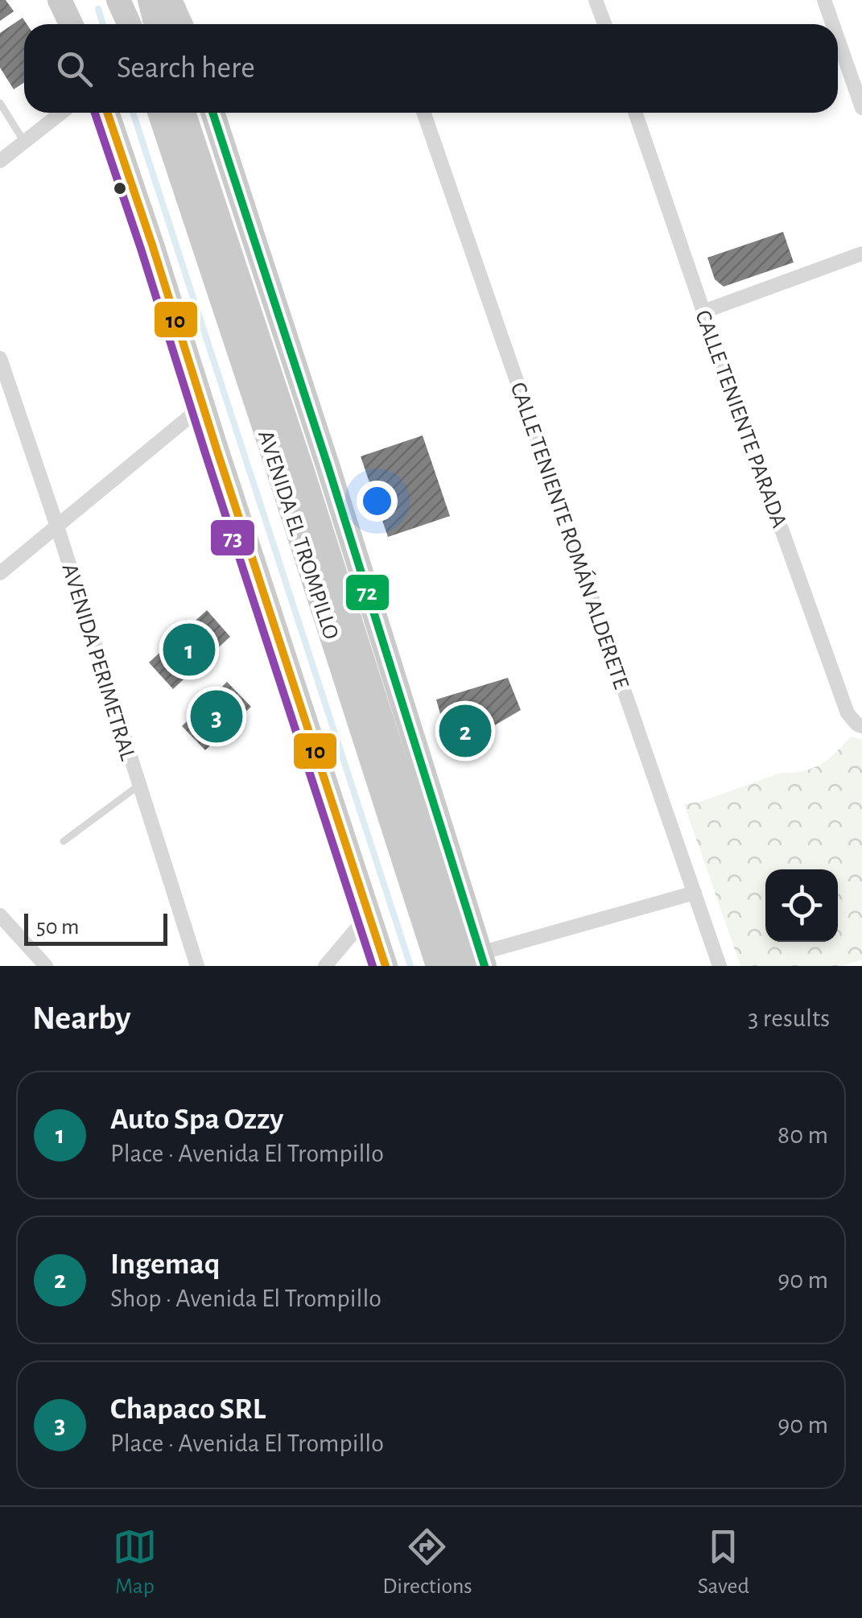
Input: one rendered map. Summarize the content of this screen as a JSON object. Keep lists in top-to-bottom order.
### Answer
{
  "streets": {
    "main road": ["AVENIDA EL TROMPILLO"],
    "street": ["CALLE TENIENTE PARADA", "CALLE TENIENTE ROMÁN ALDERETE", "AVENIDA PERIMETRAL"]
  },
  "lines": ["transit line 10", "transit line 73", "transit line 72"],
  "scale_bar": "50 m",
  "page": {
    "search": "Search here",
    "pins": ["1", "3", "2"],
    "scale": "50 m",
    "heading": ["Nearby", "3 results"],
    "list": [
      {
        "mark": "1",
        "name": "Auto Spa Ozzy",
        "note": "Place · Avenida El Trompillo",
        "value": "80 m"
      },
      {
        "mark": "2",
        "name": "Ingemaq",
        "note": "Shop · Avenida El Trompillo",
        "value": "90 m"
      },
      {
        "mark": "3",
        "name": "Chapaco SRL",
        "note": "Place · Avenida El Trompillo",
        "value": "90 m"
      }
    ],
    "nav": ["Map", "Directions", "Saved"]
  }
}
